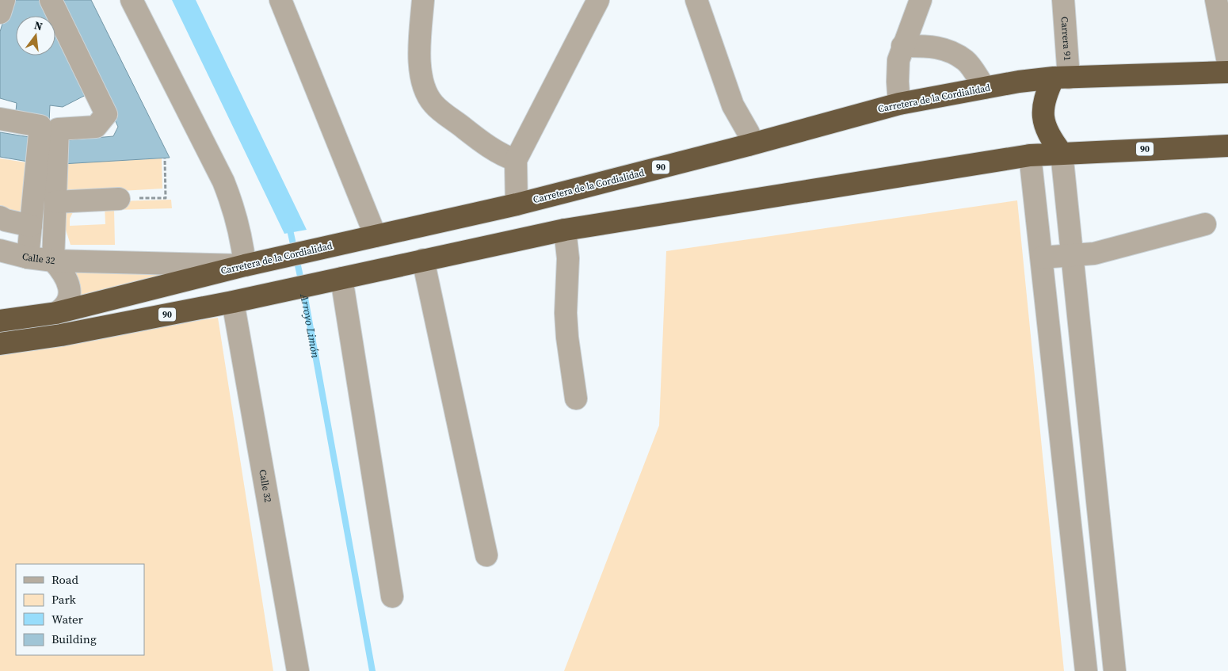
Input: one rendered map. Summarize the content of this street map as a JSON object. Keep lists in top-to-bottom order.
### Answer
{
  "streets": {
    "highway": ["Carretera de la Cordialidad", "90"],
    "street": ["Carrera 91", "Calle 32"]
  },
  "crossings": [
    ["Carrera 91", "Carretera de la Cordialidad"],
    ["Carretera de la Cordialidad", "Calle 32"],
    ["90", "Calle 32"]
  ],
  "water": ["Arroyo Limón"],
  "legend": [
    "Road",
    "Park",
    "Water",
    "Building"
  ],
  "north": "top"
}
